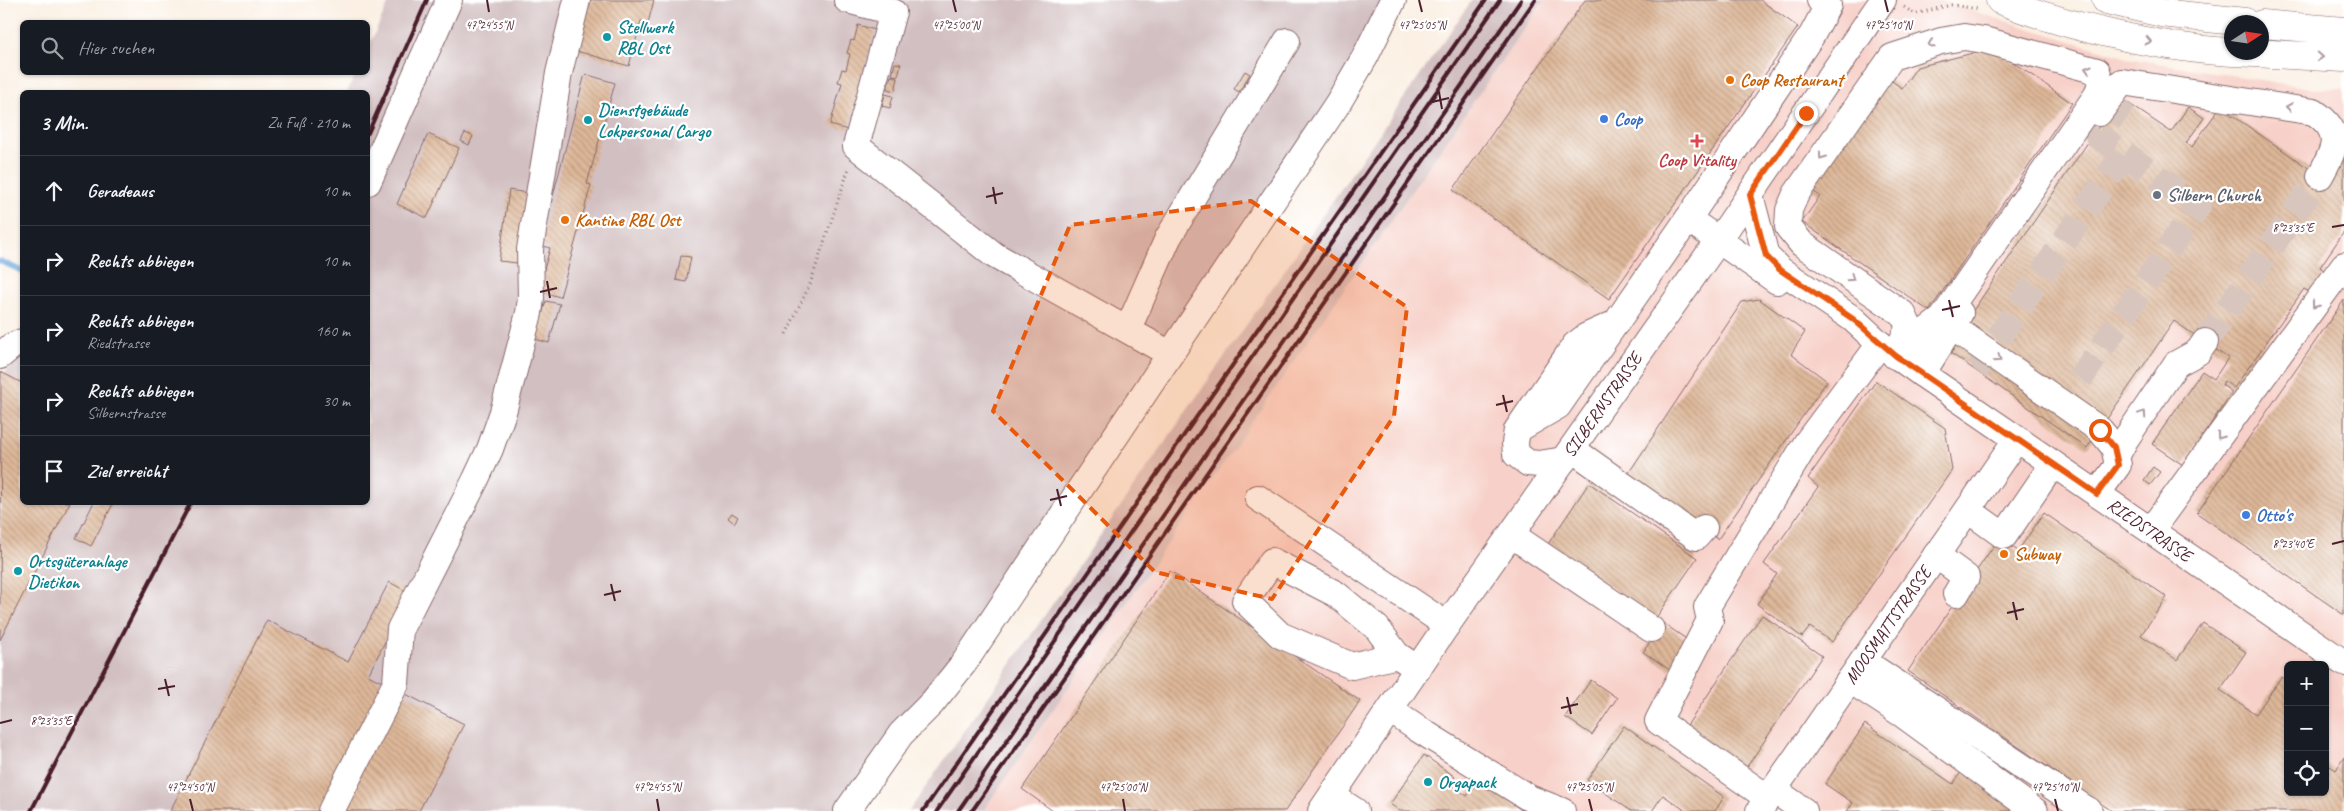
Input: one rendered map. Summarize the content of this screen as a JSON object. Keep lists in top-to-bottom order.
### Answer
{
  "streets": {
    "street": ["SILBERNSTRASSE", "RIEDSTRASSE", "MOOSMATTSTRASSE"]
  },
  "crossings": [
    ["SILBERNSTRASSE", "RIEDSTRASSE"],
    ["RIEDSTRASSE", "MOOSMATTSTRASSE"]
  ],
  "places": {
    "other": [
      "Stellwerk RBL Ost",
      "Coop Restaurant",
      "Coop",
      "Dienstgebäude Lokpersonal Cargo",
      "Silbern Church",
      "Kantine RBL Ost",
      "Otto's",
      "Subway",
      "Ortsgüteranlage Dietikon",
      "Orgapack"
    ],
    "health": ["Coop Vitality"]
  },
  "north": "right",
  "page": {
    "search": "Hier suchen",
    "heading": ["3 Min.", "Zu Fuß · 210 m"],
    "list": [
      ["Geradeaus", "10 m"],
      ["Rechts abbiegen", "10 m"],
      ["Rechts abbiegen", "Riedstrasse", "160 m"],
      ["Rechts abbiegen", "Silbernstrasse", "30 m"],
      "Ziel erreicht"
    ],
    "map_buttons": ["+", "−"]
  },
  "coordinates": [
    "47°24'55\"N",
    "47°25'00\"N",
    "47°25'05\"N",
    "47°25'10\"N",
    "8°23'35\"E",
    "8°23'40\"E",
    "47°24'50\"N"
  ]
}
